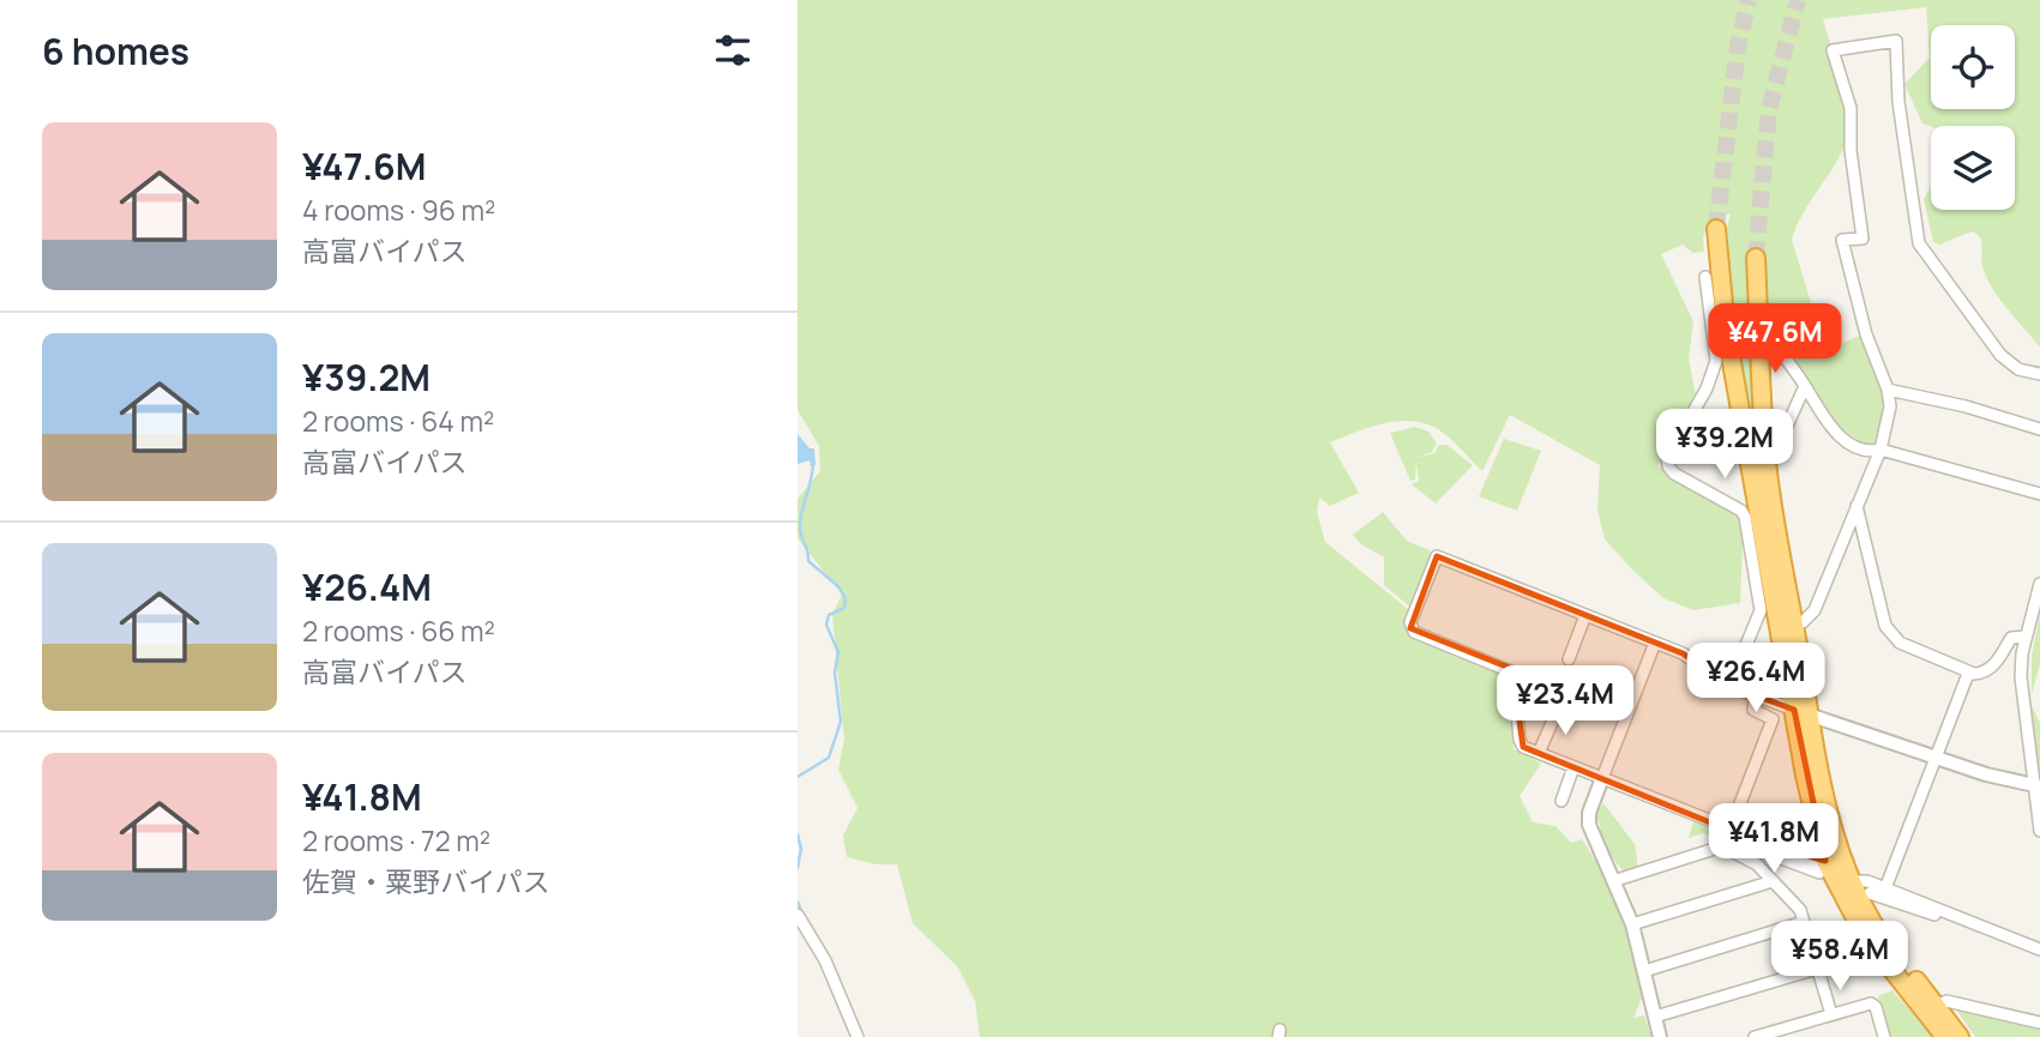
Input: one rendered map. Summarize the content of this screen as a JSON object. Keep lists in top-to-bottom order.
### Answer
{
  "page": {
    "heading": "6 homes",
    "list": [
      {
        "name": "¥47.6M",
        "note": "4 rooms · 96 m² · 高富バイパス"
      },
      {
        "name": "¥39.2M",
        "note": "2 rooms · 64 m² · 高富バイパス"
      },
      {
        "name": "¥26.4M",
        "note": "2 rooms · 66 m² · 高富バイパス"
      },
      {
        "name": "¥41.8M",
        "note": "2 rooms · 72 m² · 佐賀・粟野バイパス"
      }
    ],
    "price": [
      "¥47.6M",
      "¥39.2M",
      "¥26.4M",
      "¥23.4M",
      "¥41.8M",
      "¥58.4M"
    ]
  }
}
